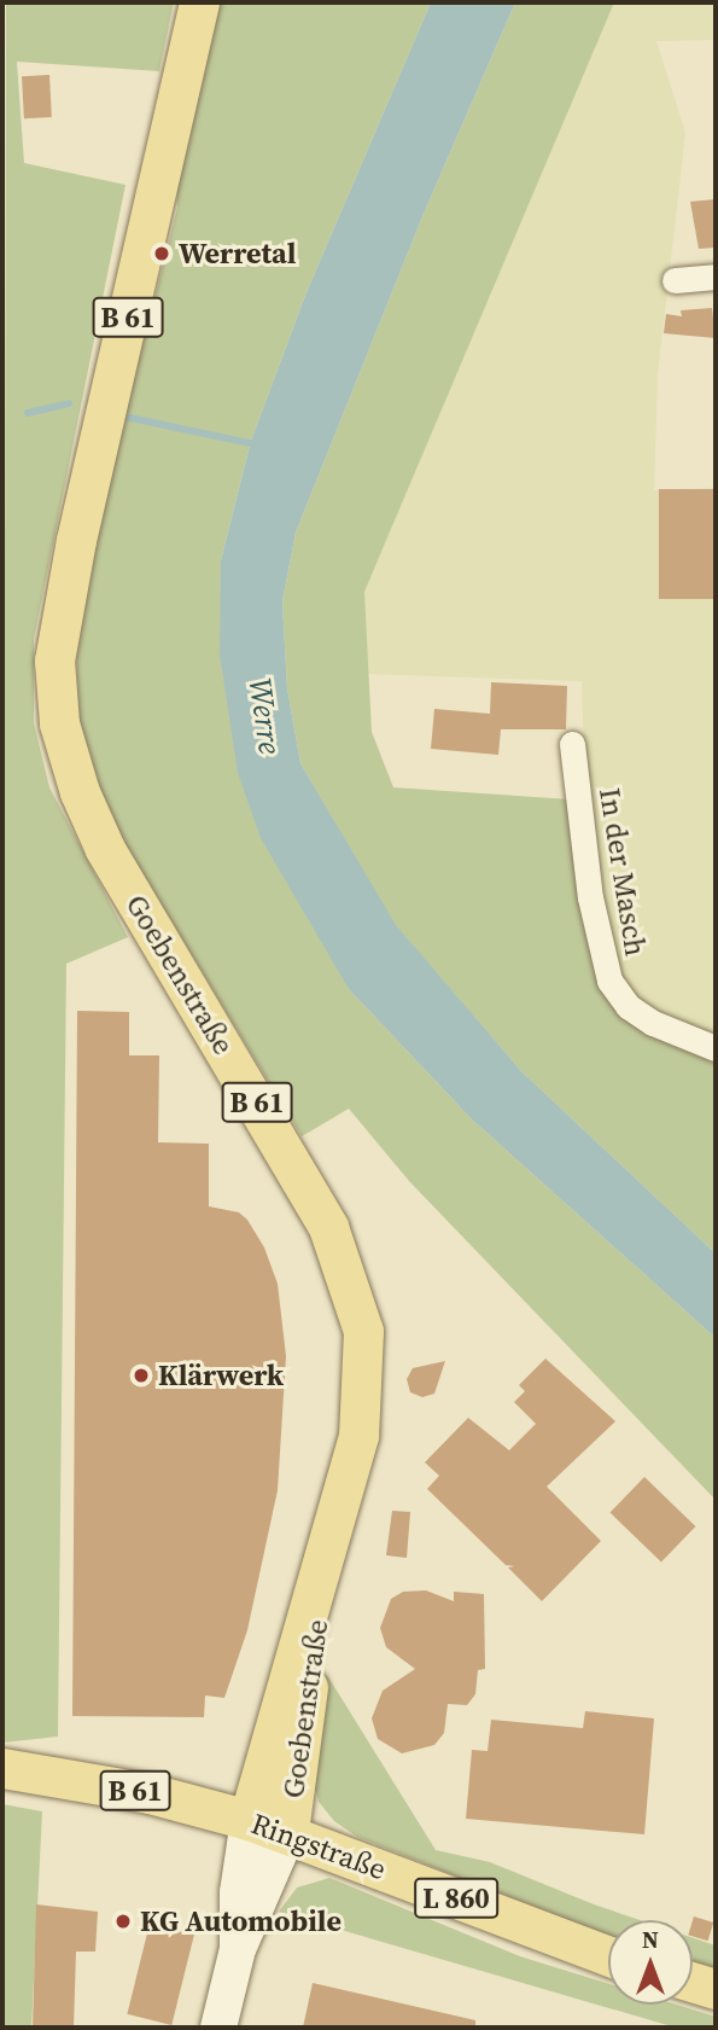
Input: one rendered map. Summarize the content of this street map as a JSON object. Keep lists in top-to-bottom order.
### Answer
{
  "streets": {
    "main road": [
      "B 61",
      "Goebenstraße",
      "Ringstraße",
      "L 860"
    ],
    "street": ["In der Masch"]
  },
  "crossings": [
    ["Goebenstraße", "Ringstraße"]
  ],
  "water": ["Werre"],
  "places": ["Werretal", "Klärwerk", "KG Automobile"],
  "north": "top"
}
